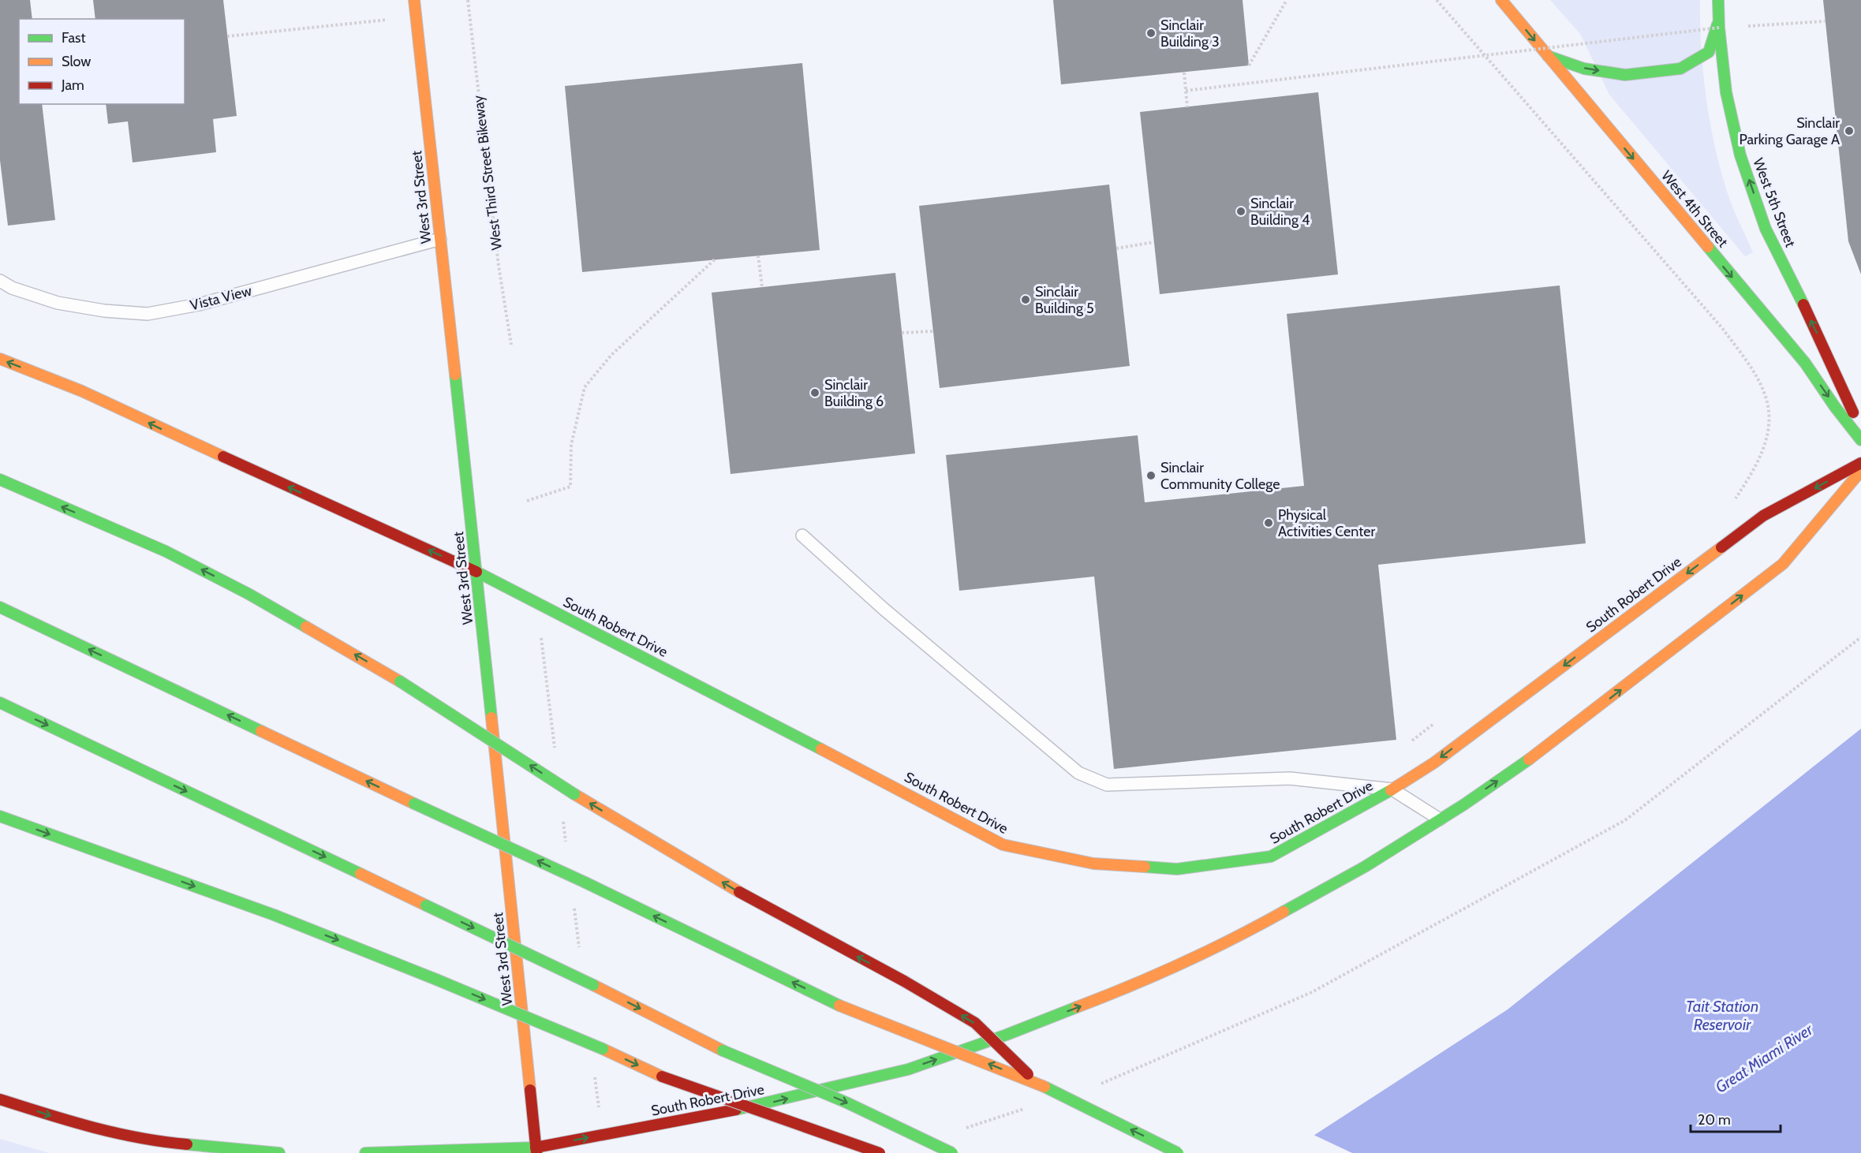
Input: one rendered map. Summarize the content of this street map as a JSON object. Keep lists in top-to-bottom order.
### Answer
{
  "streets": {
    "main road": [
      "West 3rd Street",
      "West 5th Street",
      "West 4th Street",
      "South Robert Drive"
    ],
    "lane": ["Vista View"],
    "path": ["West Third Street Bikeway"]
  },
  "crossings": [
    ["West 3rd Street", "Vista View"],
    ["West 3rd Street", "South Robert Drive"]
  ],
  "one_way": ["West 5th Street", "West 4th Street"],
  "water": ["Tait Station Reservoir", "Great Miami River"],
  "places": [
    "Sinclair Building 3",
    "Sinclair Parking Garage A",
    "Sinclair Building 4",
    "Sinclair Building 5",
    "Sinclair Building 6",
    "Sinclair Community College",
    "Physical Activities Center"
  ],
  "legend": ["Fast", "Slow", "Jam"],
  "scale_bar": "20 m"
}
